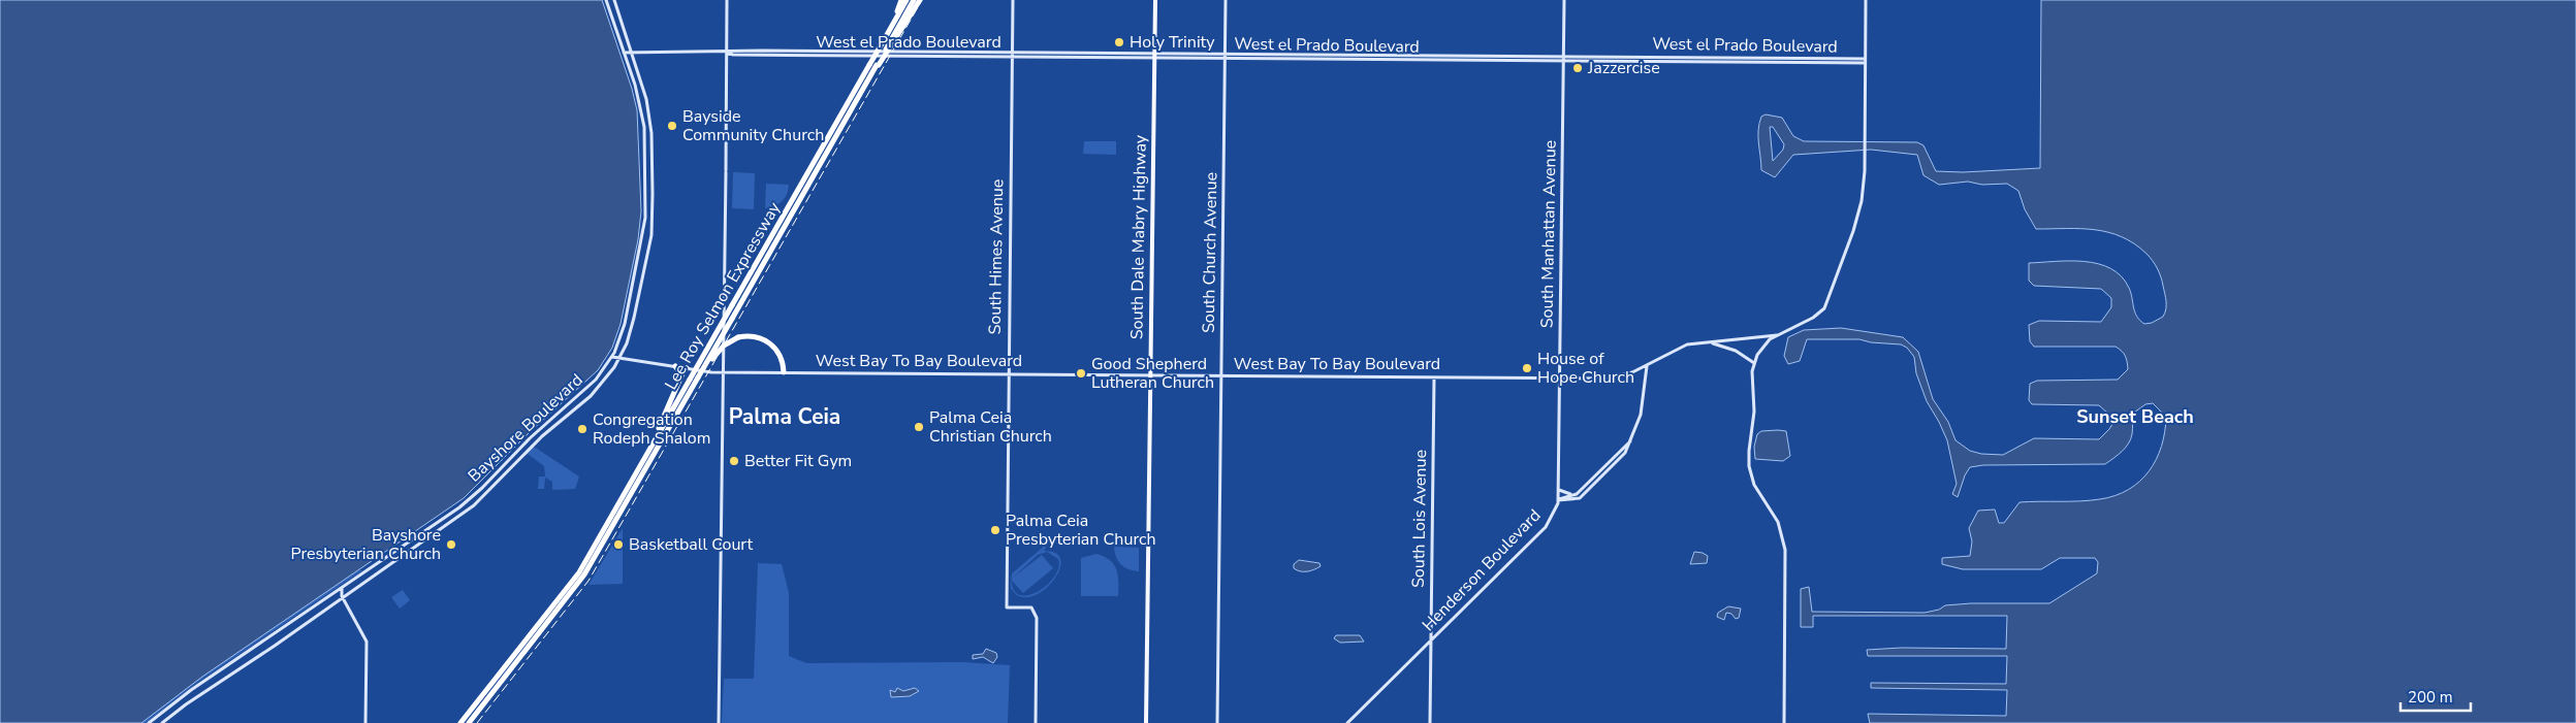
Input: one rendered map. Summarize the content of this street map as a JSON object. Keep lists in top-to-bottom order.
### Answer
{
  "streets": {
    "highway": ["Lee Roy Selmon Expressway"],
    "main road": ["South Dale Mabry Highway"],
    "street": [
      "West el Prado Boulevard",
      "South Manhattan Avenue",
      "South Church Avenue",
      "South Himes Avenue",
      "West Bay To Bay Boulevard",
      "Bayshore Boulevard",
      "South Lois Avenue",
      "Henderson Boulevard"
    ]
  },
  "crossings": [
    ["West el Prado Boulevard", "South Manhattan Avenue"],
    ["West el Prado Boulevard", "South Dale Mabry Highway"],
    ["West el Prado Boulevard", "South Church Avenue"],
    ["West el Prado Boulevard", "South Himes Avenue"],
    ["West el Prado Boulevard", "Bayshore Boulevard"],
    ["South Manhattan Avenue", "West Bay To Bay Boulevard"],
    ["South Manhattan Avenue", "Henderson Boulevard"],
    ["South Dale Mabry Highway", "West Bay To Bay Boulevard"],
    ["South Church Avenue", "West Bay To Bay Boulevard"],
    ["South Himes Avenue", "West Bay To Bay Boulevard"],
    ["West Bay To Bay Boulevard", "Bayshore Boulevard"],
    ["West Bay To Bay Boulevard", "South Lois Avenue"],
    ["West Bay To Bay Boulevard", "Henderson Boulevard"],
    ["South Lois Avenue", "Henderson Boulevard"]
  ],
  "districts": ["Palma Ceia", "Sunset Beach"],
  "places": [
    "Holy Trinity",
    "Jazzercise",
    "Bayside Community Church",
    "House of Hope Church",
    "Good Shepherd Lutheran Church",
    "Palma Ceia Christian Church",
    "Congregation Rodeph Shalom",
    "Better Fit Gym",
    "Palma Ceia Presbyterian Church",
    "Bayshore Presbyterian Church",
    "Basketball Court"
  ],
  "scale_bar": "200 m"
}
